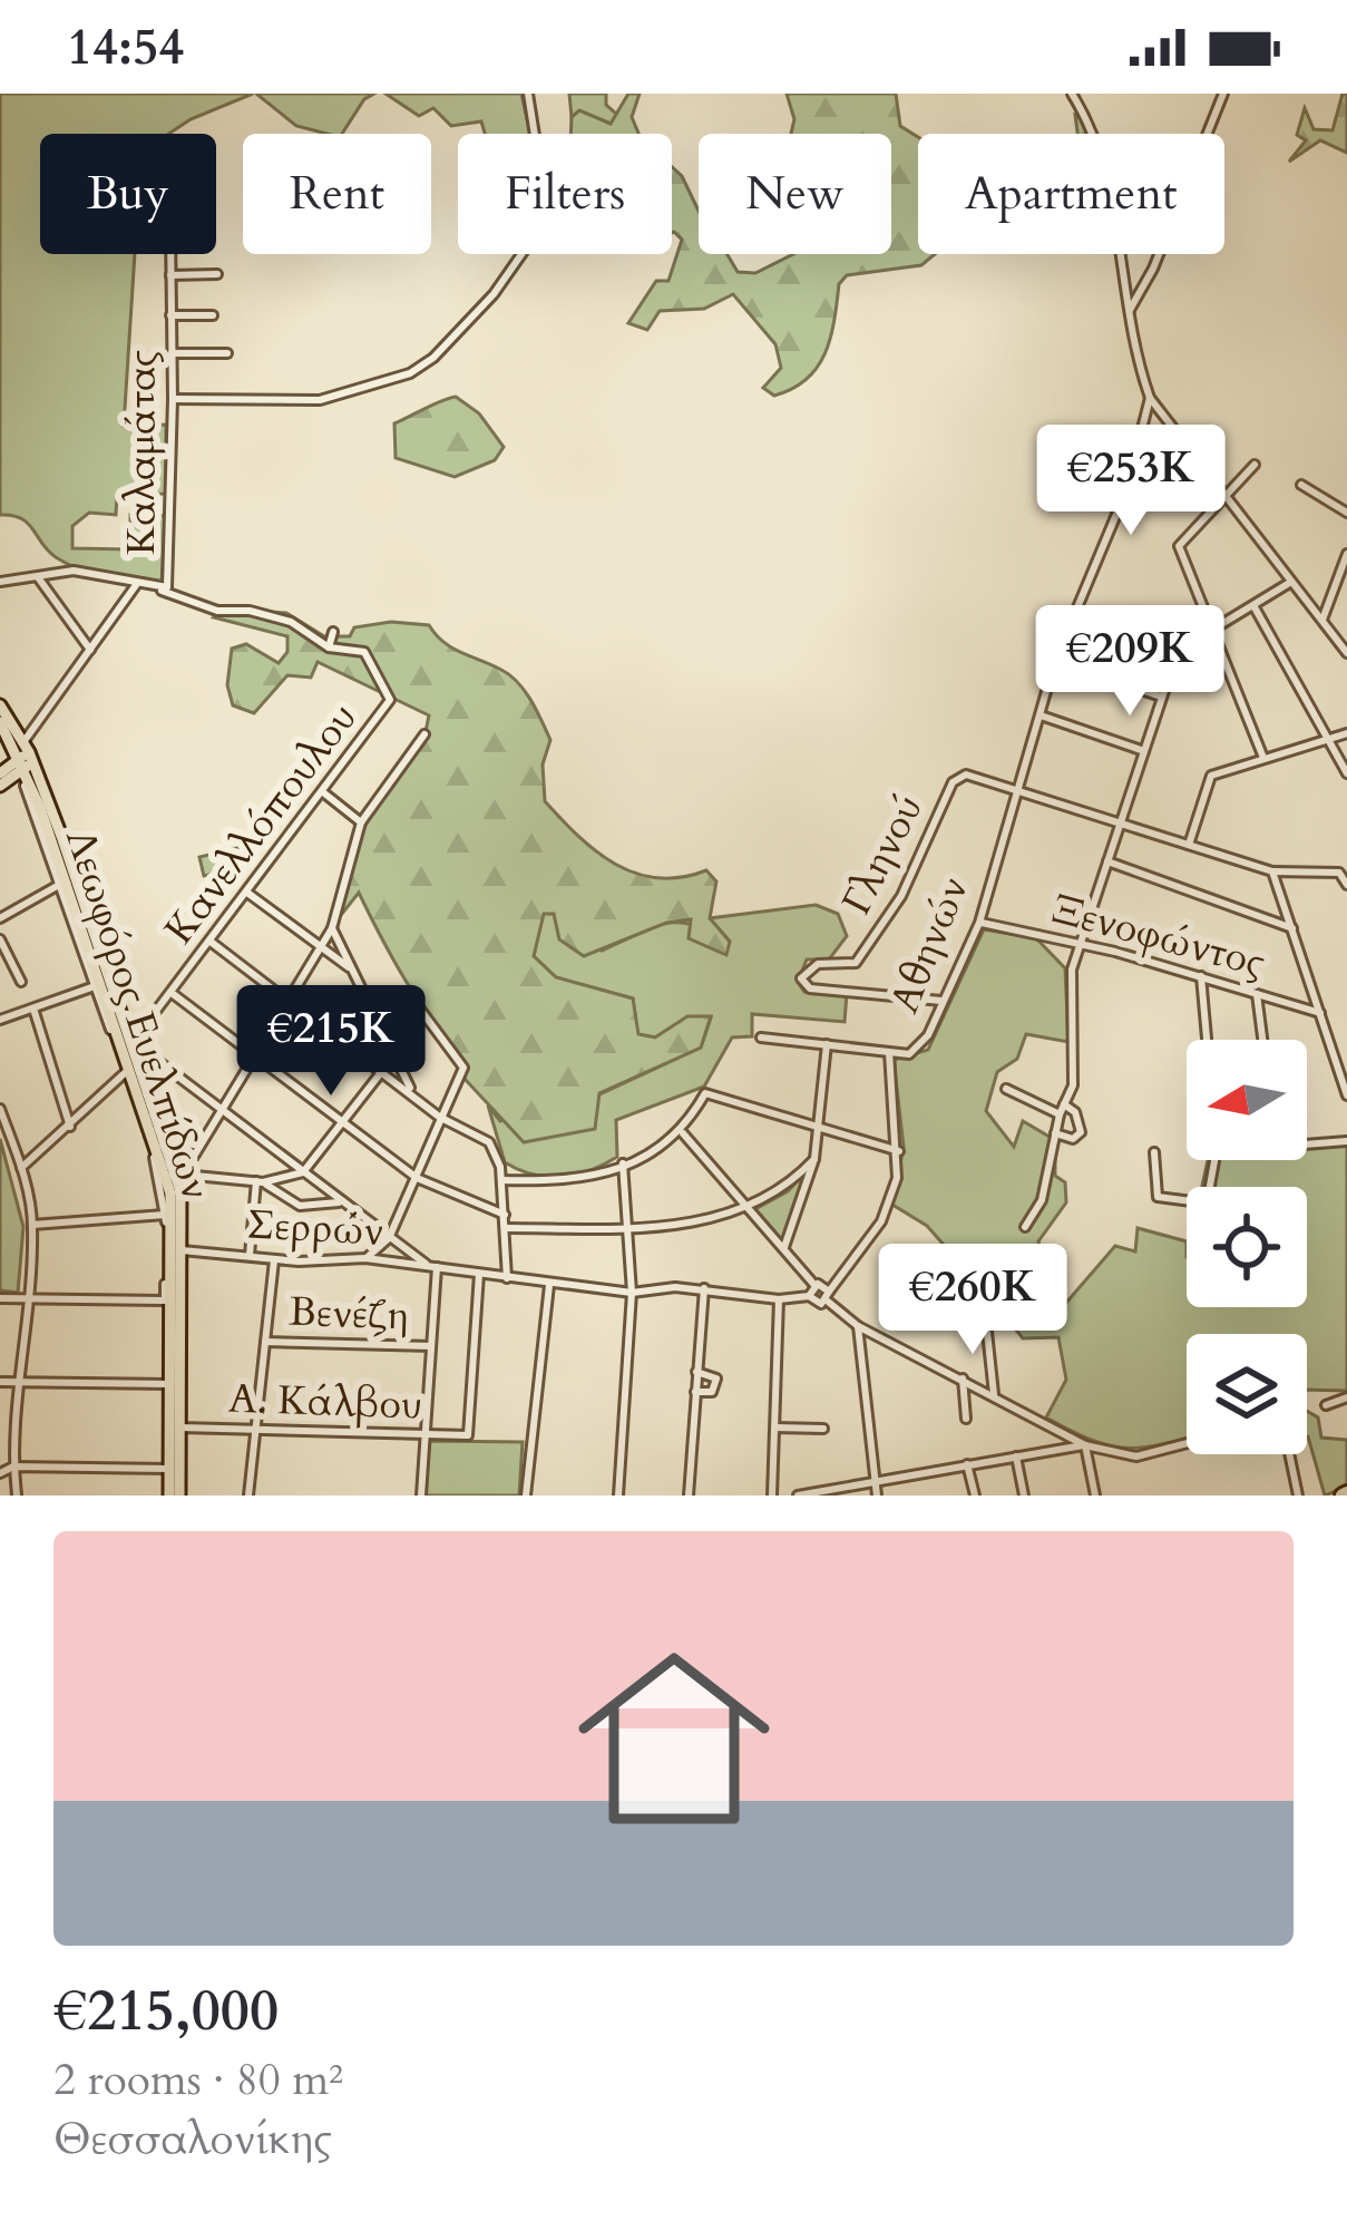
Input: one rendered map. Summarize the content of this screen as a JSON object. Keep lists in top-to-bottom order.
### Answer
{
  "streets": {
    "main road": ["Λεωφόρος Ευελπίδων"],
    "street": [
      "Καλαμάτας",
      "Κανελλόπουλου",
      "Γληνού",
      "Ξενοφώντος",
      "Αθηνών",
      "Σερρών",
      "Βενέζη",
      "A. Κάλβου"
    ]
  },
  "crossings": [
    ["Κανελλόπουλου", "Λεωφόρος Ευελπίδων"],
    ["Γληνού", "Αθηνών"],
    ["Ξενοφώντος", "Αθηνών"],
    ["Λεωφόρος Ευελπίδων", "Σερρών"],
    ["Λεωφόρος Ευελπίδων", "A. Κάλβου"],
    ["Σερρών", "A. Κάλβου"]
  ],
  "north": "left",
  "page": {
    "status": "14:54",
    "chip": [
      "Buy",
      "Rent",
      "Filters",
      "New",
      "Apartment"
    ],
    "price": [
      "€253K",
      "€209K",
      "€215K",
      "€260K"
    ],
    "list": [
      {
        "name": "€215,000",
        "note": "2 rooms · 80 m² · Θεσσαλονίκης"
      }
    ]
  }
}
